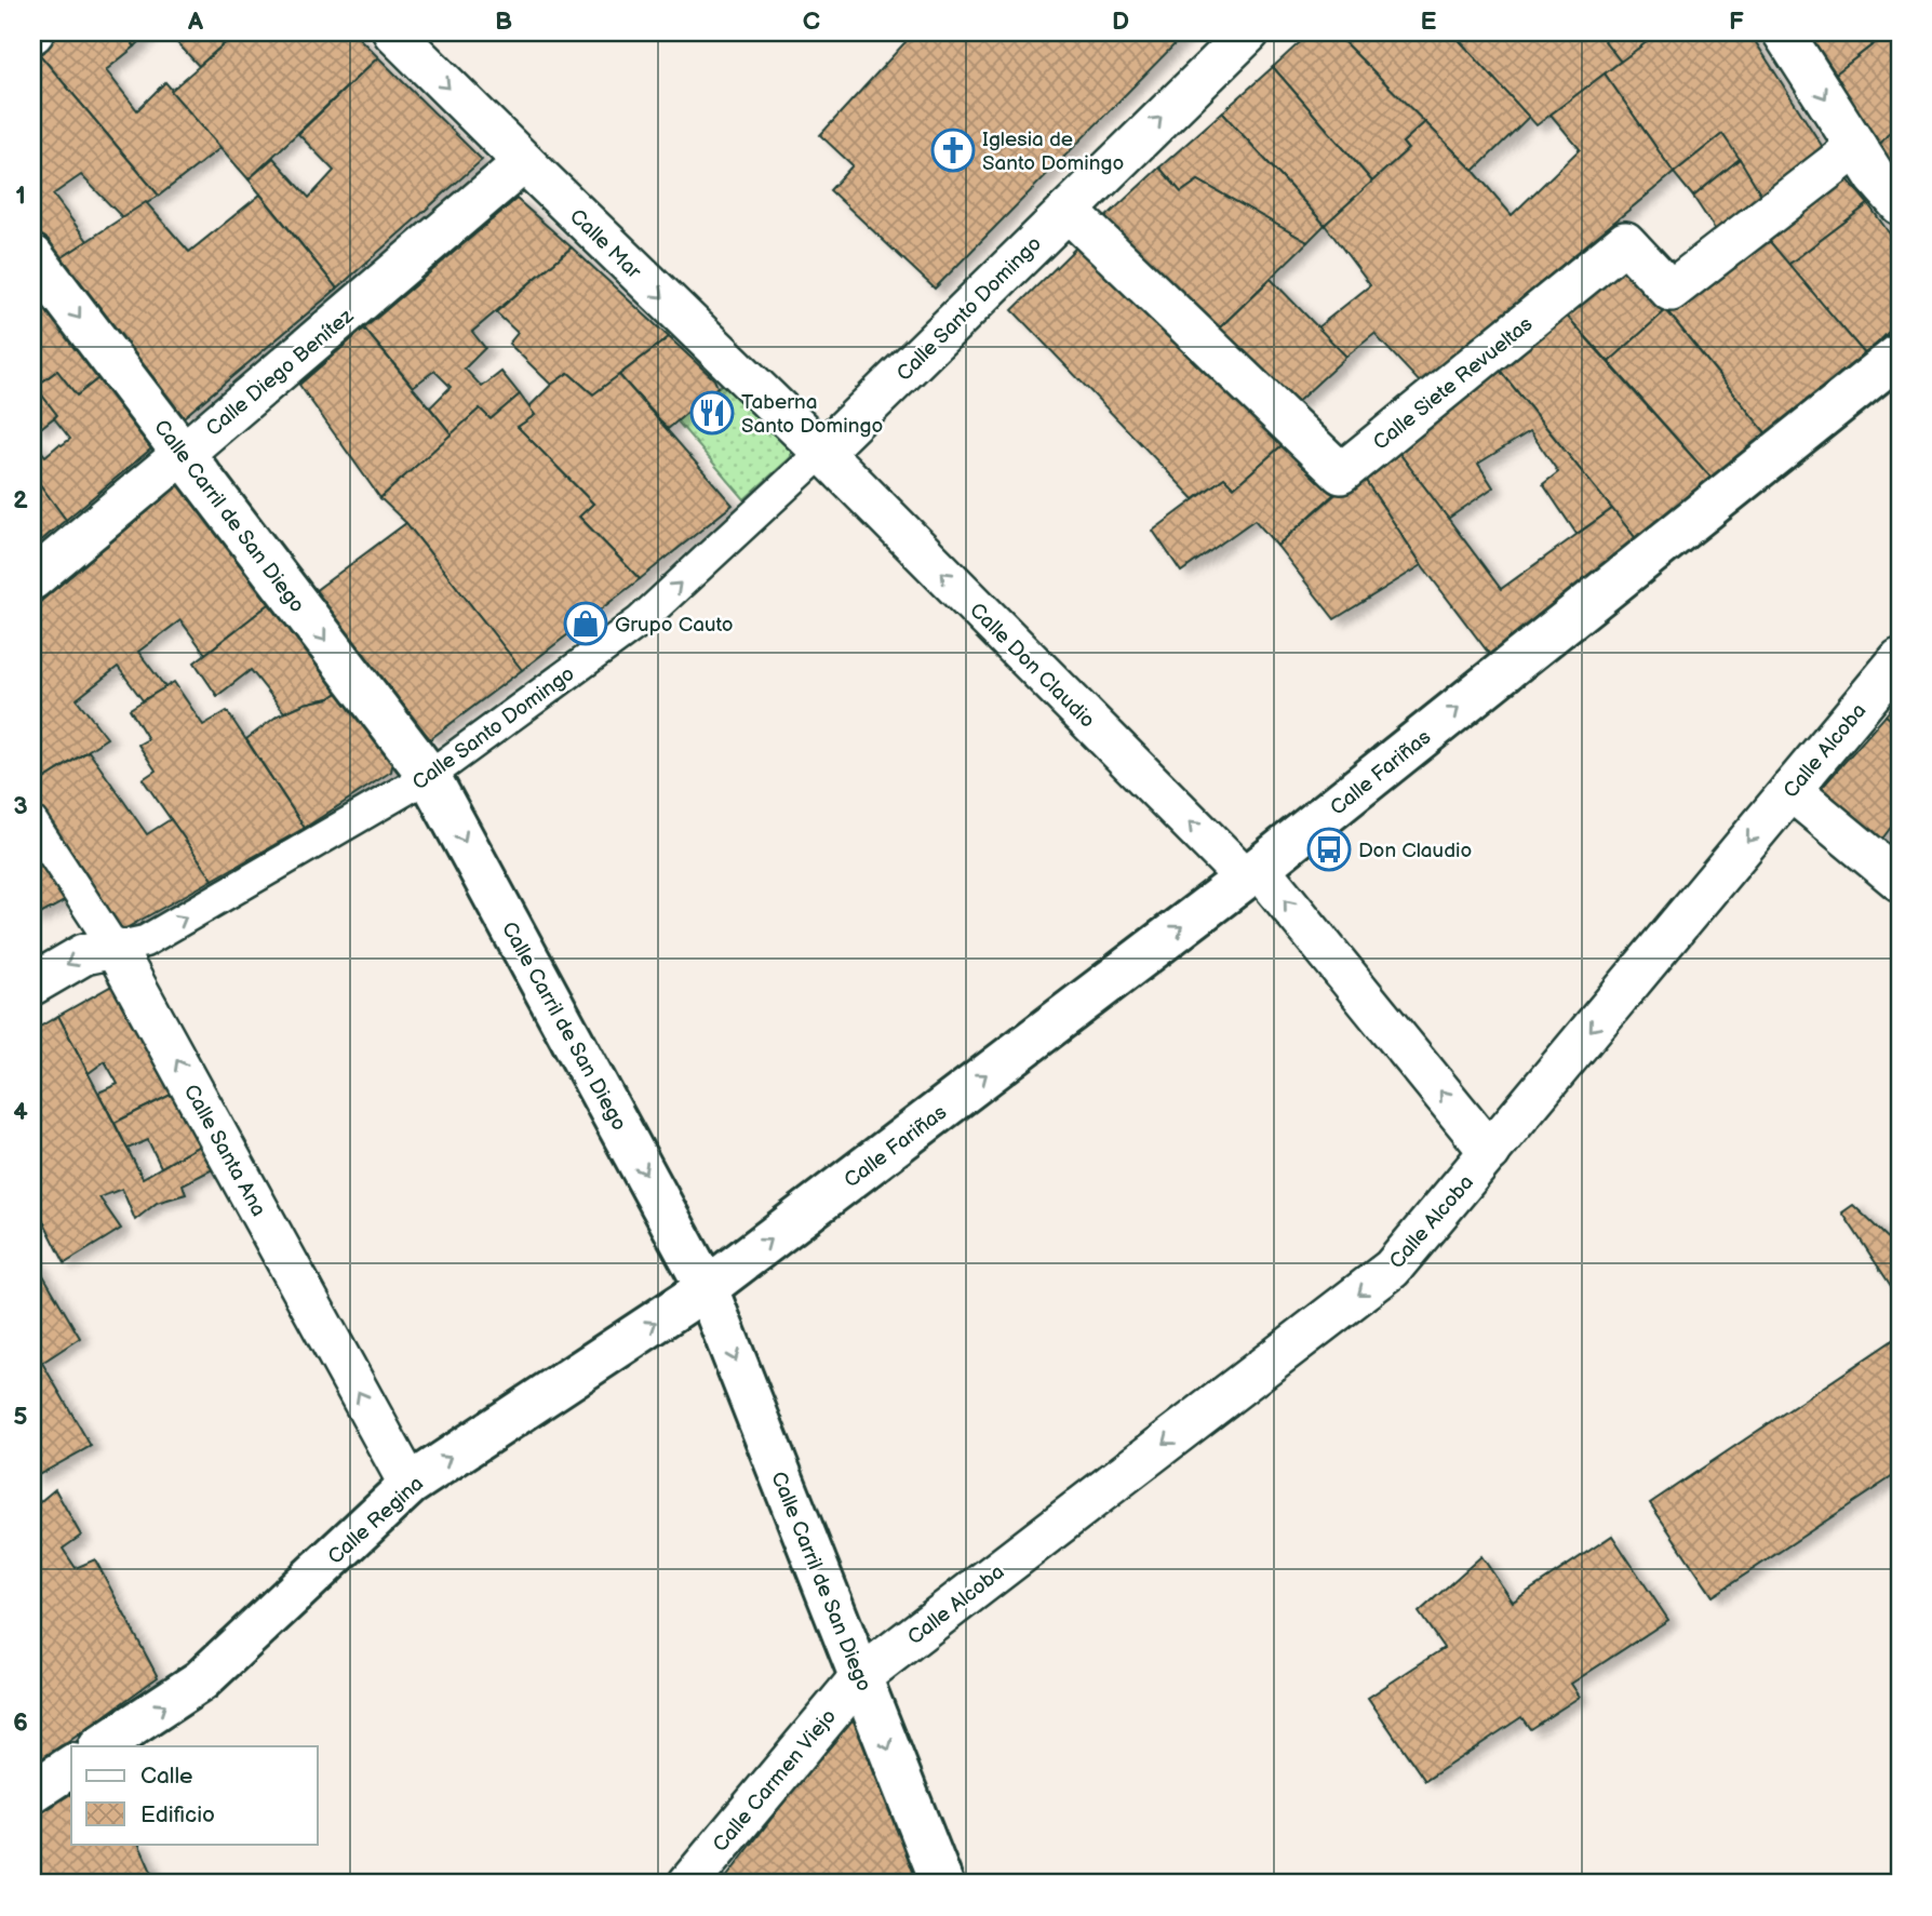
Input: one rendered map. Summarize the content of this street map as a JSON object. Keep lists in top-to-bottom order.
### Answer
{
  "streets": {
    "street": [
      "Calle Mar",
      "Calle Santo Domingo",
      "Calle Diego Benítez",
      "Calle Siete Revueltas",
      "Calle Carril de San Diego",
      "Calle Don Claudio",
      "Calle Alcoba",
      "Calle Fariñas",
      "Calle Santa Ana",
      "Calle Regina",
      "Calle Carmen Viejo"
    ]
  },
  "crossings": [
    ["Calle Mar", "Calle Santo Domingo"],
    ["Calle Mar", "Calle Diego Benítez"],
    ["Calle Mar", "Calle Don Claudio"],
    ["Calle Santo Domingo", "Calle Siete Revueltas"],
    ["Calle Santo Domingo", "Calle Carril de San Diego"],
    ["Calle Santo Domingo", "Calle Don Claudio"],
    ["Calle Santo Domingo", "Calle Santa Ana"],
    ["Calle Diego Benítez", "Calle Carril de San Diego"],
    ["Calle Carril de San Diego", "Calle Alcoba"],
    ["Calle Carril de San Diego", "Calle Fariñas"],
    ["Calle Carril de San Diego", "Calle Regina"],
    ["Calle Carril de San Diego", "Calle Carmen Viejo"],
    ["Calle Don Claudio", "Calle Alcoba"],
    ["Calle Don Claudio", "Calle Fariñas"],
    ["Calle Alcoba", "Calle Carmen Viejo"],
    ["Calle Fariñas", "Calle Regina"],
    ["Calle Santa Ana", "Calle Regina"]
  ],
  "one_way": [
    "Calle Mar",
    "Calle Santo Domingo",
    "Calle Carril de San Diego",
    "Calle Don Claudio",
    "Calle Alcoba",
    "Calle Fariñas",
    "Calle Santa Ana",
    "Calle Regina"
  ],
  "places": {
    "church": ["Iglesia de Santo Domingo"],
    "restaurant": ["Taberna Santo Domingo"],
    "shop": ["Grupo Cauto"],
    "bus stop": ["Don Claudio"]
  },
  "legend": ["Calle", "Edificio"],
  "grid": {
    "columns": [
      "A",
      "B",
      "C",
      "D",
      "E",
      "F"
    ],
    "rows": [
      "1",
      "2",
      "3",
      "4",
      "5",
      "6"
    ]
  }
}
